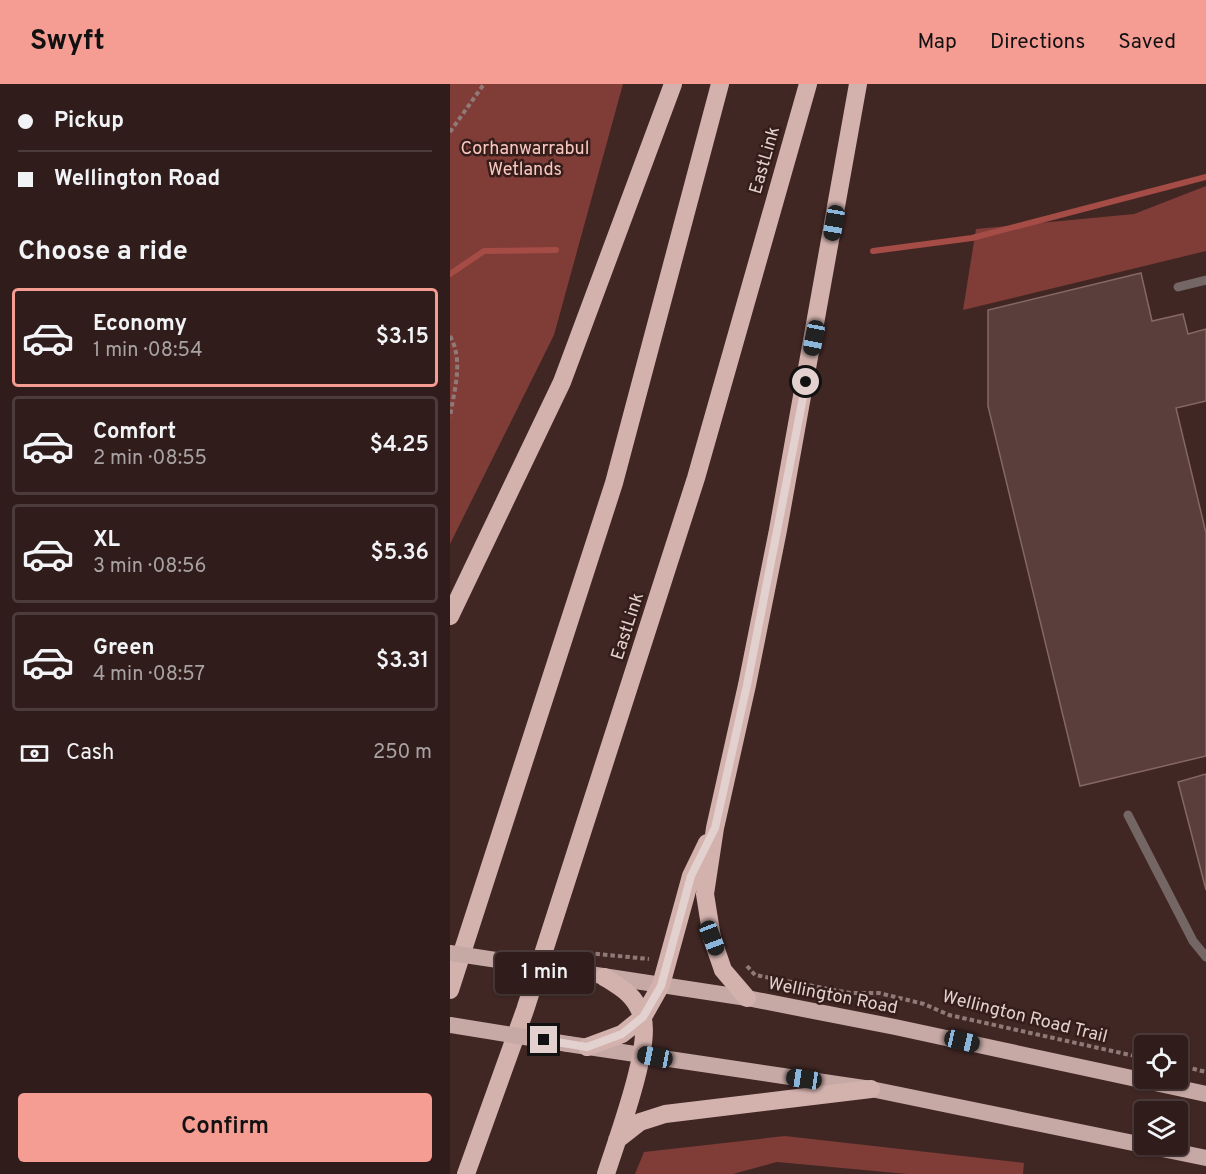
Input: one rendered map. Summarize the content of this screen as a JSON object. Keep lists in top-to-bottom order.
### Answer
{
  "streets": {
    "highway": ["EastLink", "Wellington Road"],
    "path": ["Wellington Road Trail"]
  },
  "parks": ["Corhanwarrabul Wetlands"],
  "page": {
    "header": "Swyft",
    "nav": ["Map", "Directions", "Saved"],
    "banner": ["Pickup", "Wellington Road"],
    "heading": "Choose a ride",
    "list": [
      {
        "name": "Economy",
        "note": "1 min · 08:54",
        "value": "$3.15"
      },
      {
        "name": "Comfort",
        "note": "2 min · 08:55",
        "value": "$4.25"
      },
      {
        "name": "XL",
        "note": "3 min · 08:56",
        "value": "$5.36"
      },
      {
        "name": "Green",
        "note": "4 min · 08:57",
        "value": "$3.31"
      }
    ],
    "pay": ["Cash", "250 m"],
    "bubble": "1 min",
    "buttons": "Confirm"
  }
}
